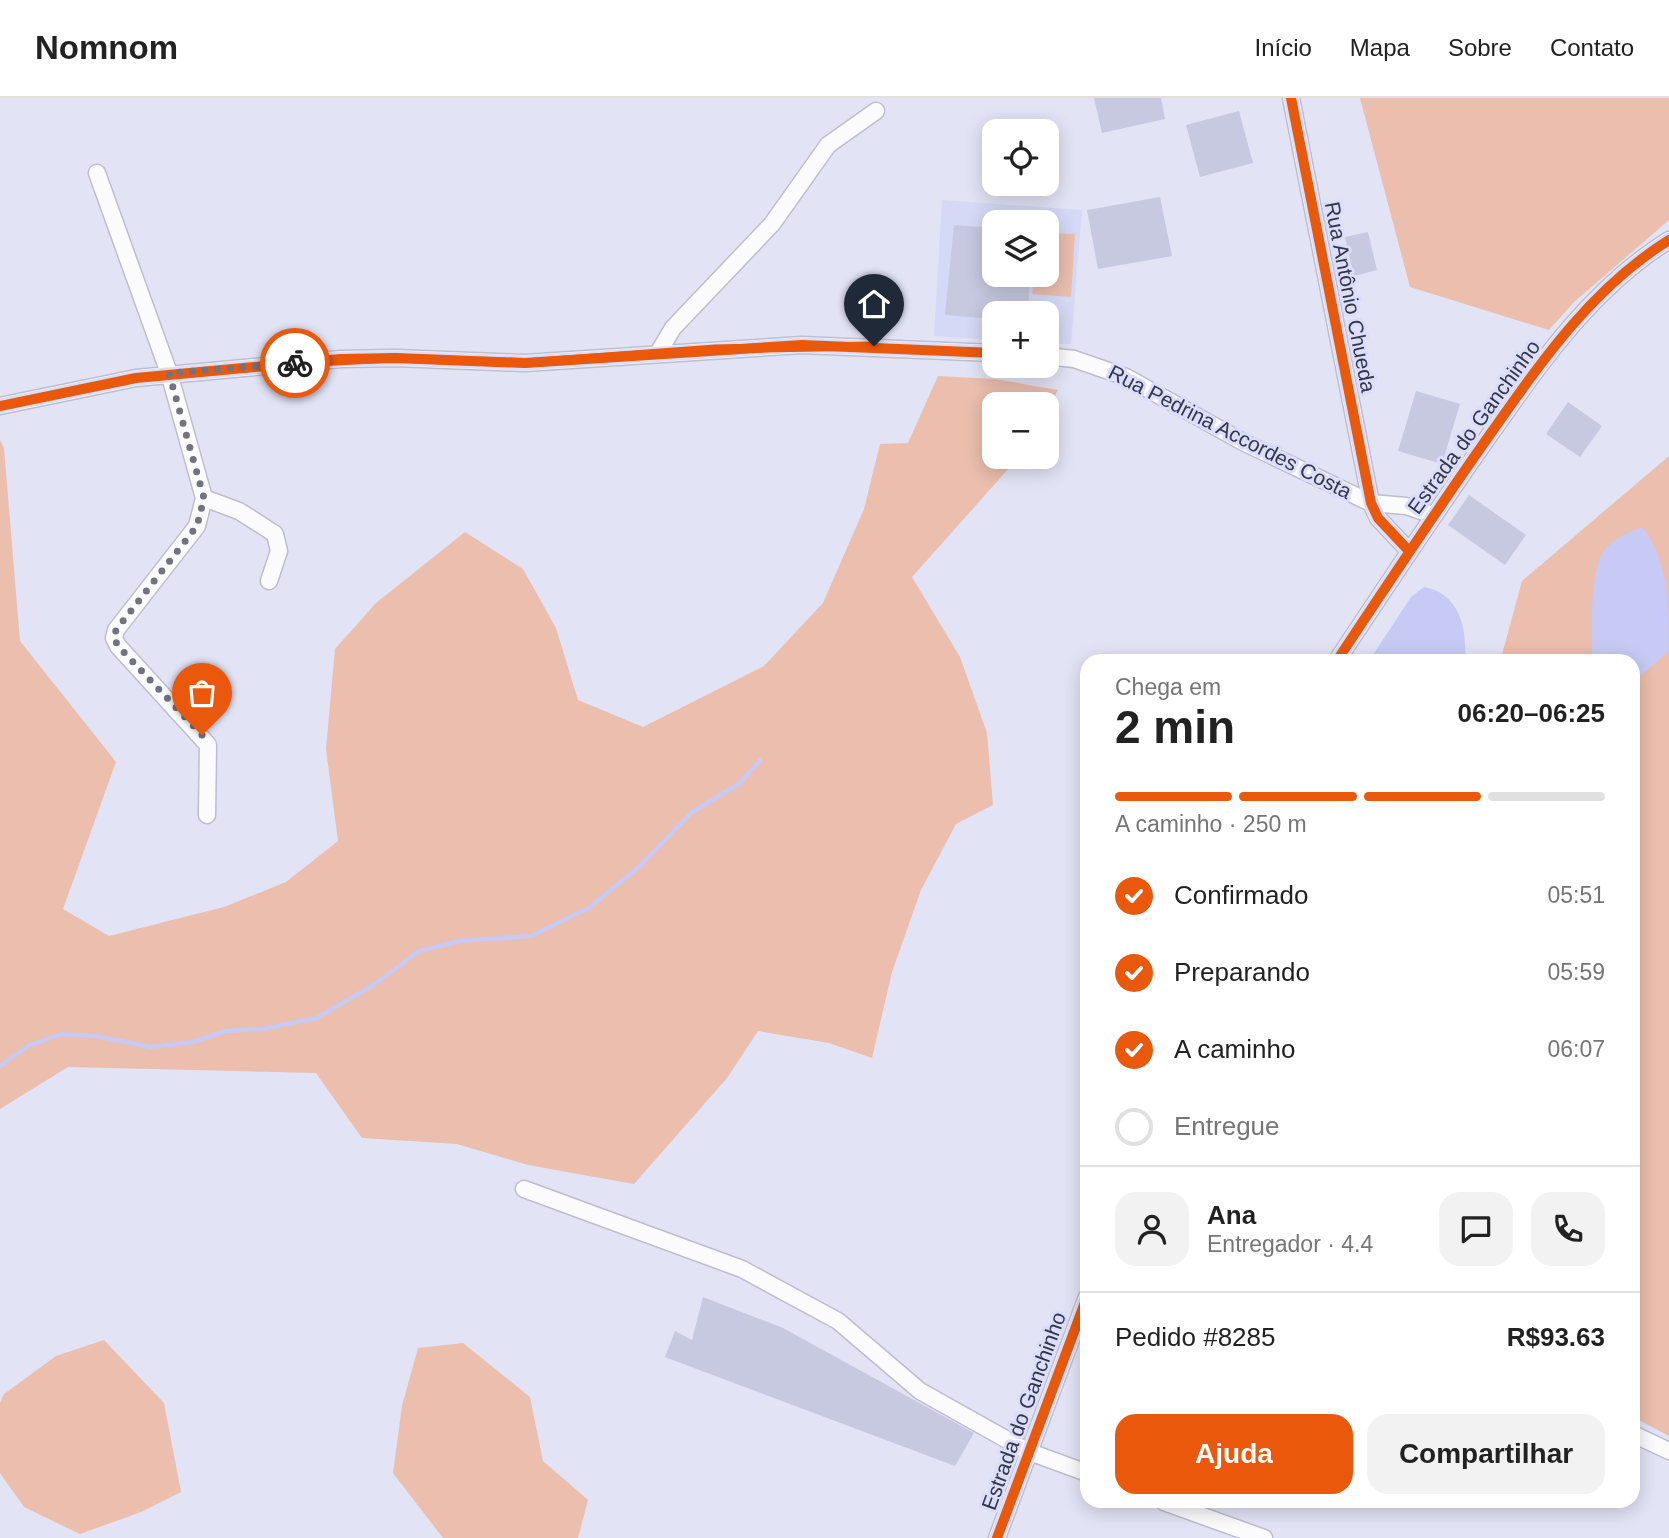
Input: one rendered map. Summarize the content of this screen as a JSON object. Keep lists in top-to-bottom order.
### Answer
{
  "streets": {
    "street": ["Rua Antônio Chueda", "Estrada do Ganchinho", "Rua Pedrina Accordes Costa"]
  },
  "crossings": [
    ["Rua Antônio Chueda", "Rua Pedrina Accordes Costa"],
    ["Estrada do Ganchinho", "Rua Pedrina Accordes Costa"]
  ],
  "page": {
    "header": "Nomnom",
    "nav": [
      "Início",
      "Mapa",
      "Sobre",
      "Contato"
    ],
    "map_buttons": ["+", "−"],
    "heading": ["2 min", "Chega em", "06:20–06:25"],
    "panel": [
      "Ana",
      "Entregador · 4.4",
      "Pedido #8285",
      "R$93.63"
    ],
    "bar": "A caminho · 250 m",
    "list": [
      ["Confirmado", "05:51"],
      ["Preparando", "05:59"],
      ["A caminho", "06:07"],
      "Entregue"
    ],
    "buttons": ["Ajuda", "Compartilhar"]
  }
}
